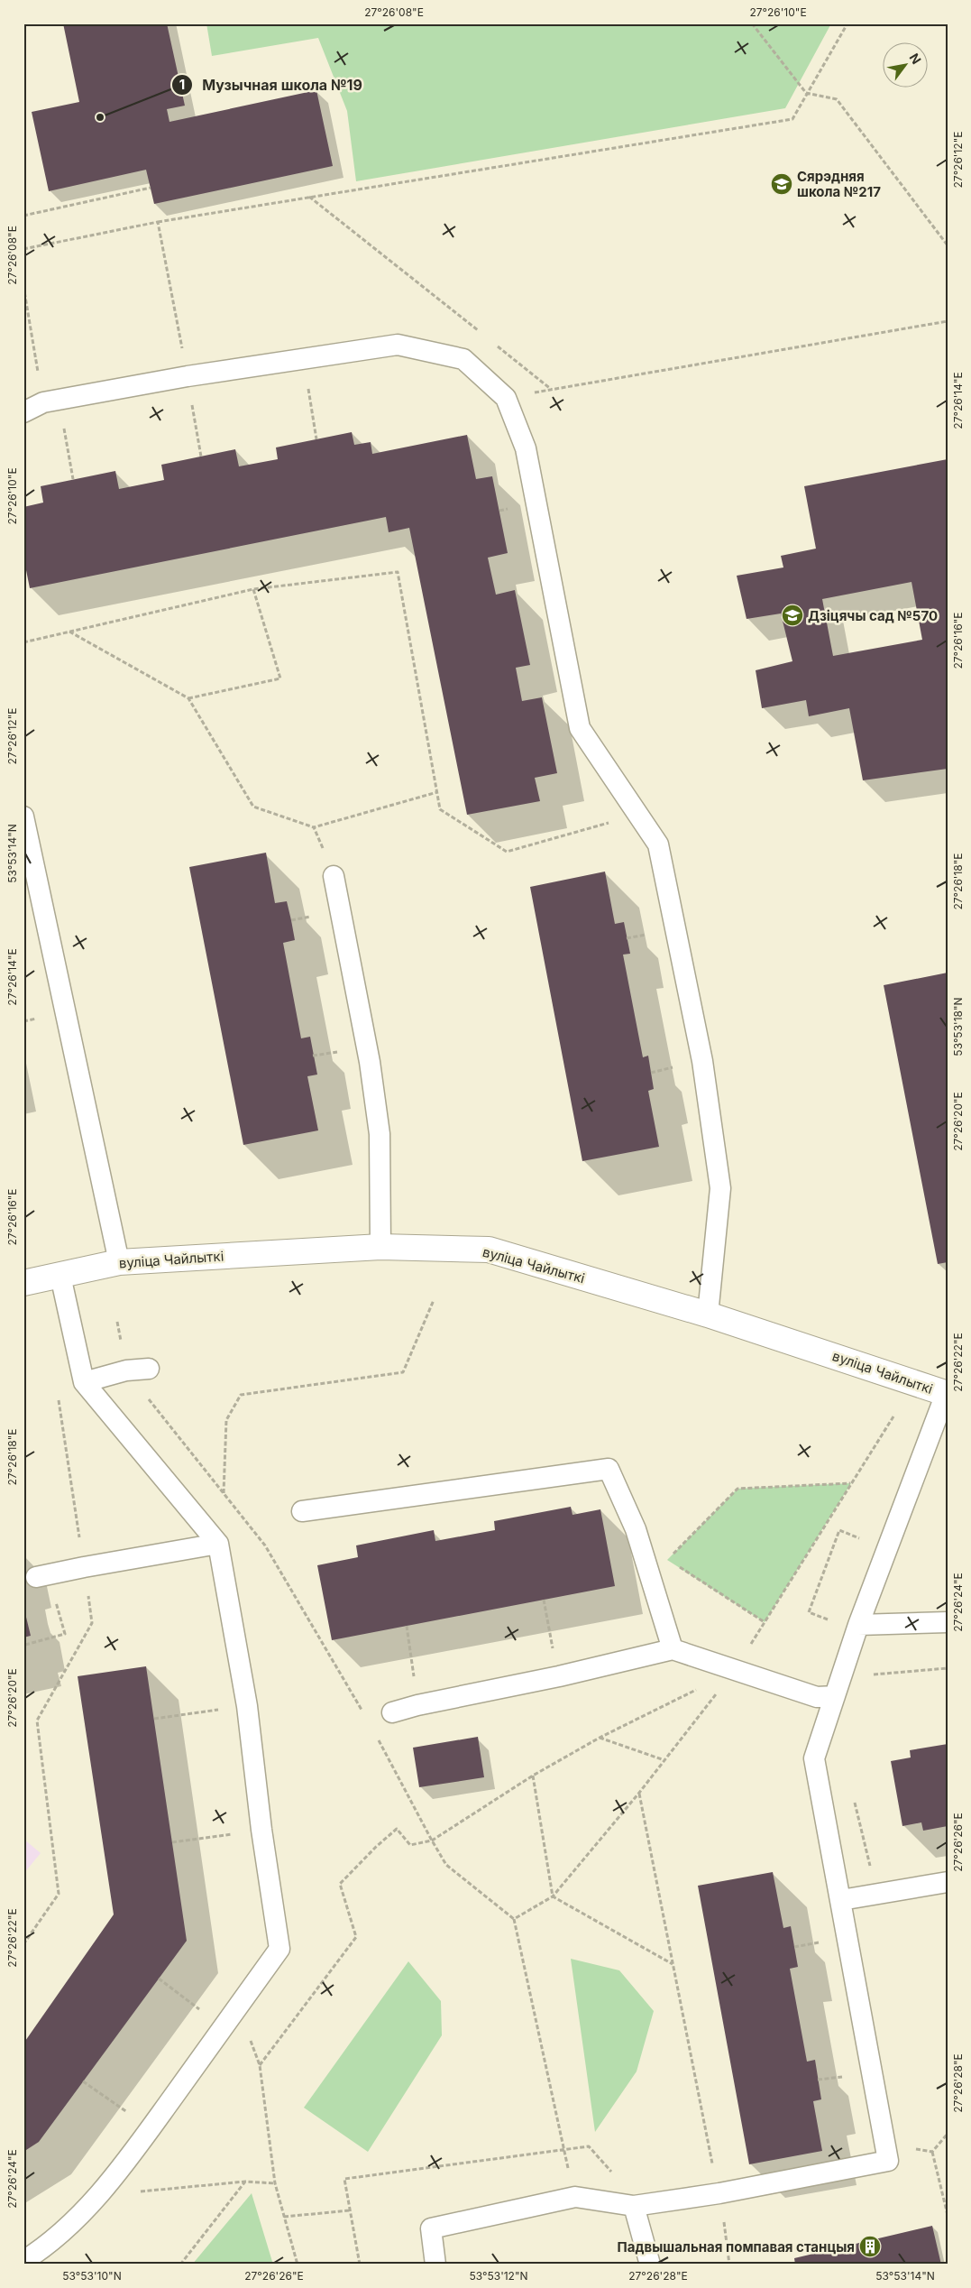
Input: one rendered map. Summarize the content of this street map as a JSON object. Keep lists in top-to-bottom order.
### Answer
{
  "streets": {
    "street": ["вуліца Чайлыткі"]
  },
  "places": {
    "other": ["Музычная школа №19"],
    "school or university": ["Сярэдняя школа №217", "Дзіцячы сад №570"],
    "building": ["Падвышальная помпавая станцыя"]
  },
  "north": "top right",
  "coordinates": [
    "27°26'08\"E",
    "27°26'10\"E",
    "27°26'12\"E",
    "27°26'14\"E",
    "27°26'16\"E",
    "53°53'14\"N",
    "27°26'18\"E",
    "53°53'18\"N",
    "27°26'20\"E",
    "27°26'22\"E",
    "27°26'24\"E",
    "27°26'26\"E",
    "27°26'28\"E",
    "53°53'10\"N",
    "53°53'12\"N"
  ]
}
